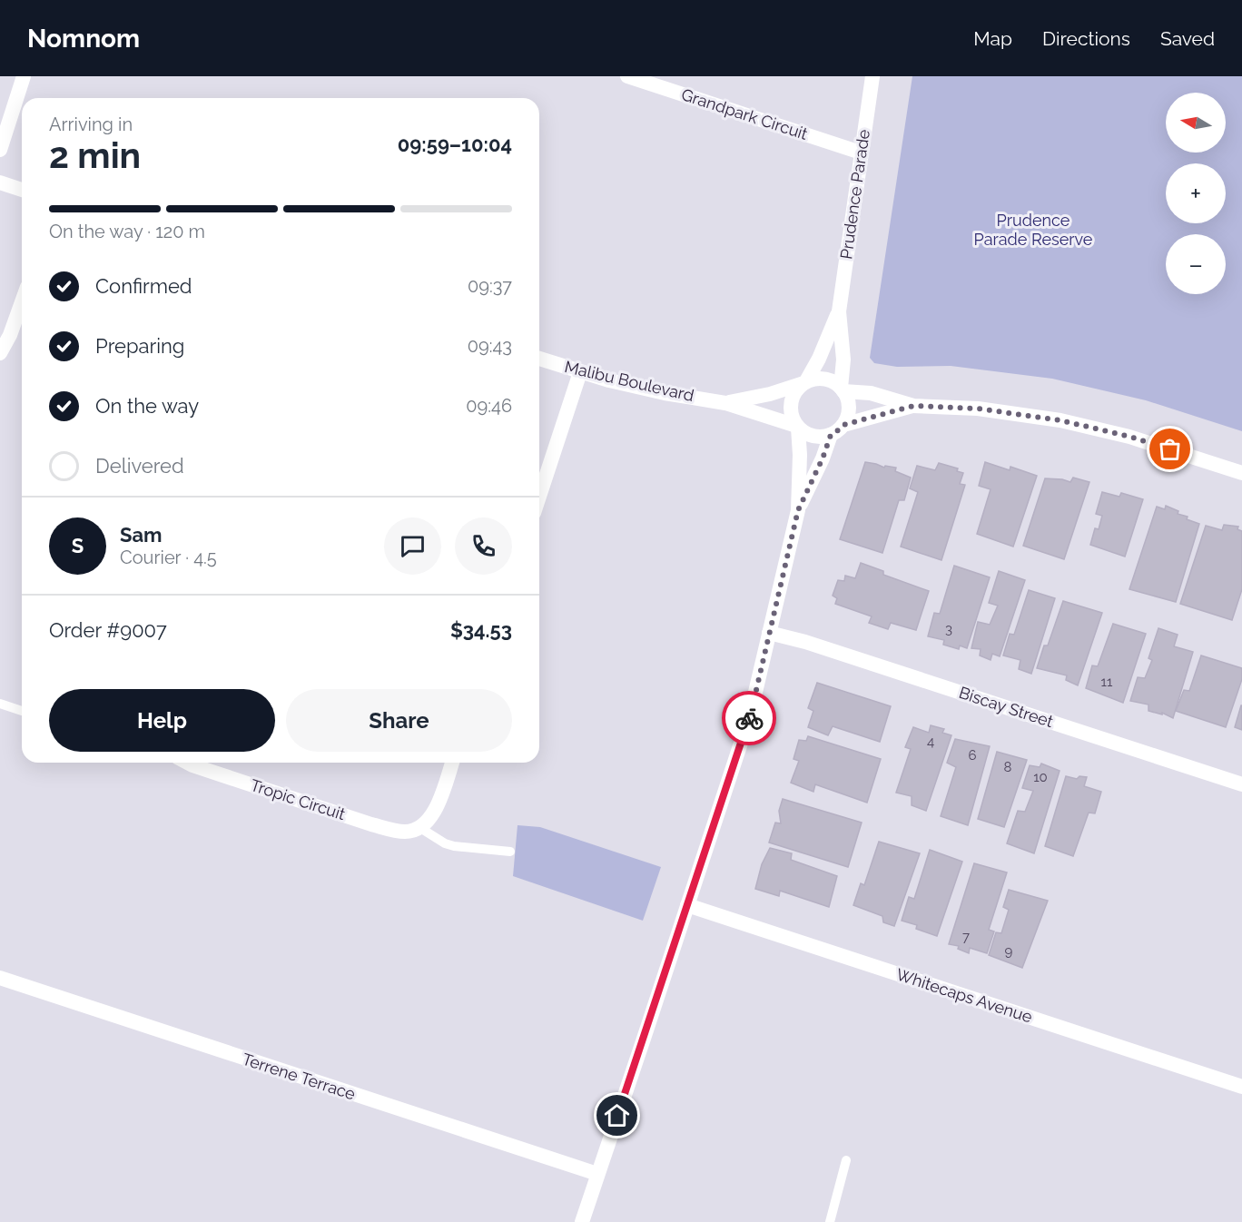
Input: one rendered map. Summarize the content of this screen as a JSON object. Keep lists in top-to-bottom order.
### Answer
{
  "streets": {
    "street": [
      "Grandpark Circuit",
      "Prudence Parade",
      "Malibu Boulevard",
      "Biscay Street",
      "Tropic Circuit",
      "Whitecaps Avenue",
      "Terrene Terrace"
    ]
  },
  "crossings": [
    ["Grandpark Circuit", "Prudence Parade"],
    ["Prudence Parade", "Malibu Boulevard"]
  ],
  "parks": ["Prudence Parade Reserve"],
  "house_numbers": [
    "3",
    "11",
    "4",
    "6",
    "8",
    "10",
    "7",
    "9"
  ],
  "north": "left",
  "page": {
    "header": "Nomnom",
    "nav": ["Map", "Directions", "Saved"],
    "map_buttons": ["+", "−"],
    "heading": ["2 min", "Arriving in", "09:59–10:04"],
    "panel": [
      "Sam",
      "Courier · 4.5",
      "Order #9007",
      "$34.53"
    ],
    "bar": "On the way · 120 m",
    "list": [
      ["Confirmed", "09:37"],
      ["Preparing", "09:43"],
      ["On the way", "09:46"],
      "Delivered"
    ],
    "round": "S",
    "buttons": ["Help", "Share"]
  }
}
